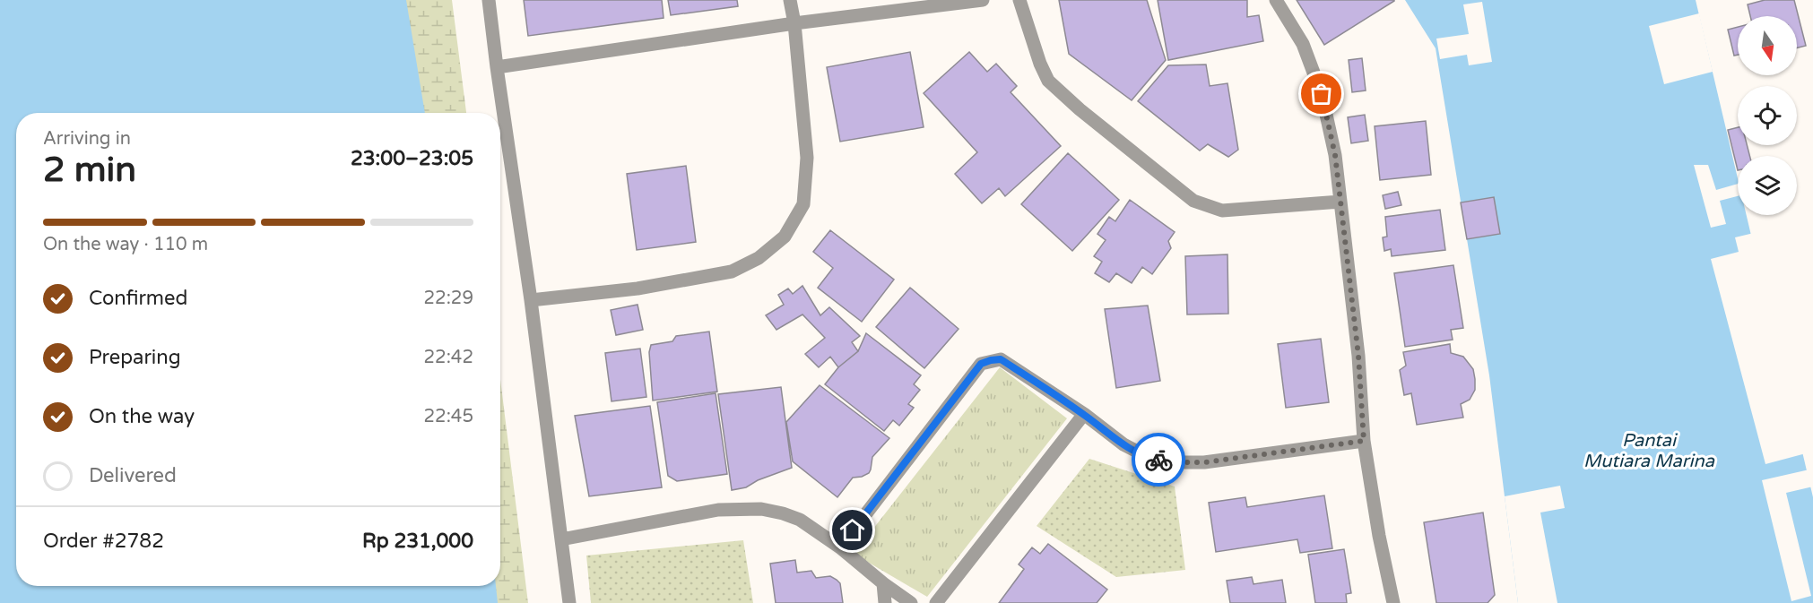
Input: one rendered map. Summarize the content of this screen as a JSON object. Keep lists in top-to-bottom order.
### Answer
{
  "water": ["Pantai Mutiara Marina"],
  "north": "bottom",
  "page": {
    "heading": ["2 min", "Arriving in", "23:00–23:05"],
    "panel": ["Order #2782", "Rp 231,000"],
    "bar": "On the way · 110 m",
    "list": [
      ["Confirmed", "22:29"],
      ["Preparing", "22:42"],
      ["On the way", "22:45"],
      "Delivered"
    ]
  }
}
